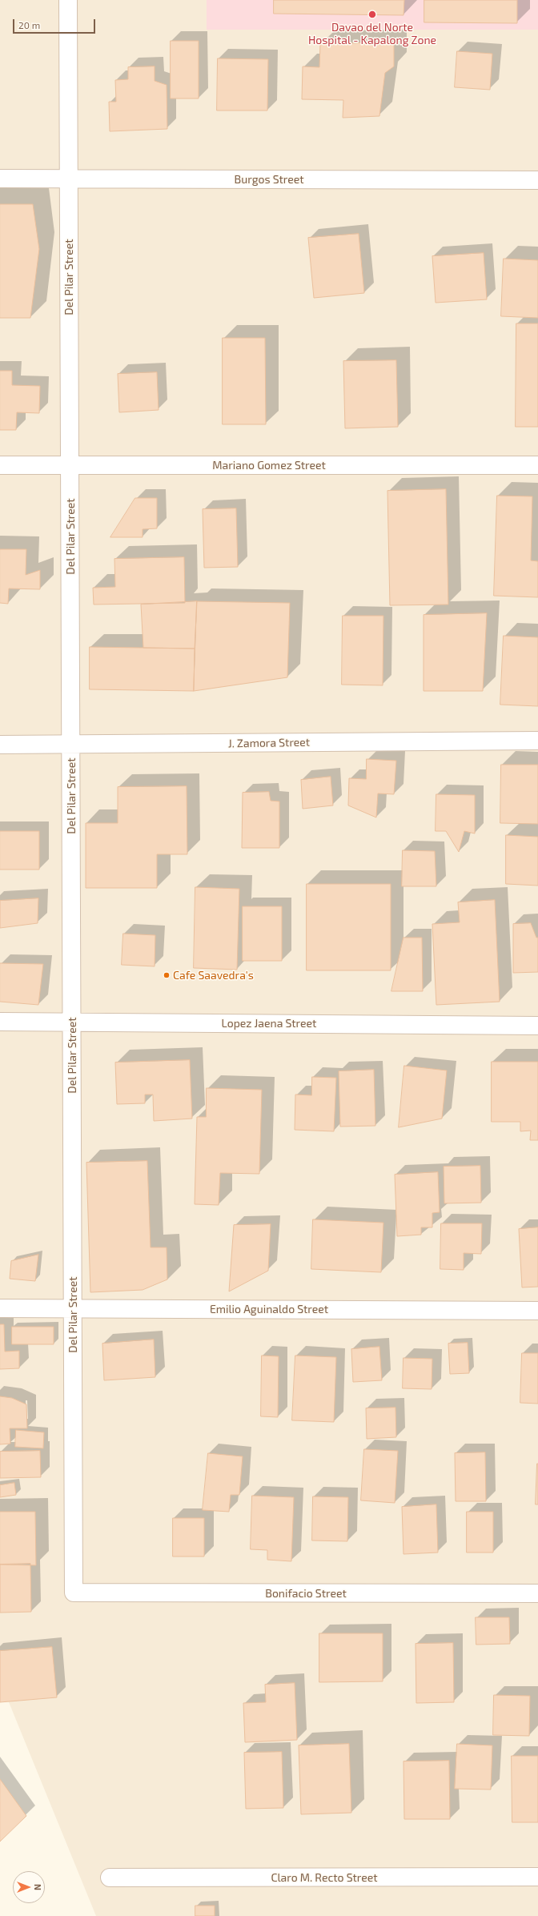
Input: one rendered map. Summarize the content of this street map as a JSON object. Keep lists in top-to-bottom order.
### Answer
{
  "streets": {
    "street": [
      "Burgos Street",
      "Del Pilar Street",
      "Mariano Gomez Street",
      "J. Zamora Street",
      "Lopez Jaena Street",
      "Emilio Aguinaldo Street",
      "Bonifacio Street",
      "Claro M. Recto Street"
    ]
  },
  "crossings": [
    ["Burgos Street", "Del Pilar Street"],
    ["Del Pilar Street", "Mariano Gomez Street"],
    ["Del Pilar Street", "J. Zamora Street"],
    ["Del Pilar Street", "Lopez Jaena Street"],
    ["Del Pilar Street", "Emilio Aguinaldo Street"],
    ["Del Pilar Street", "Bonifacio Street"]
  ],
  "places": ["Davao del Norte Hospital - Kapalong Zone", "Cafe Saavedra's"],
  "scale_bar": "20 m",
  "north": "right"
}
